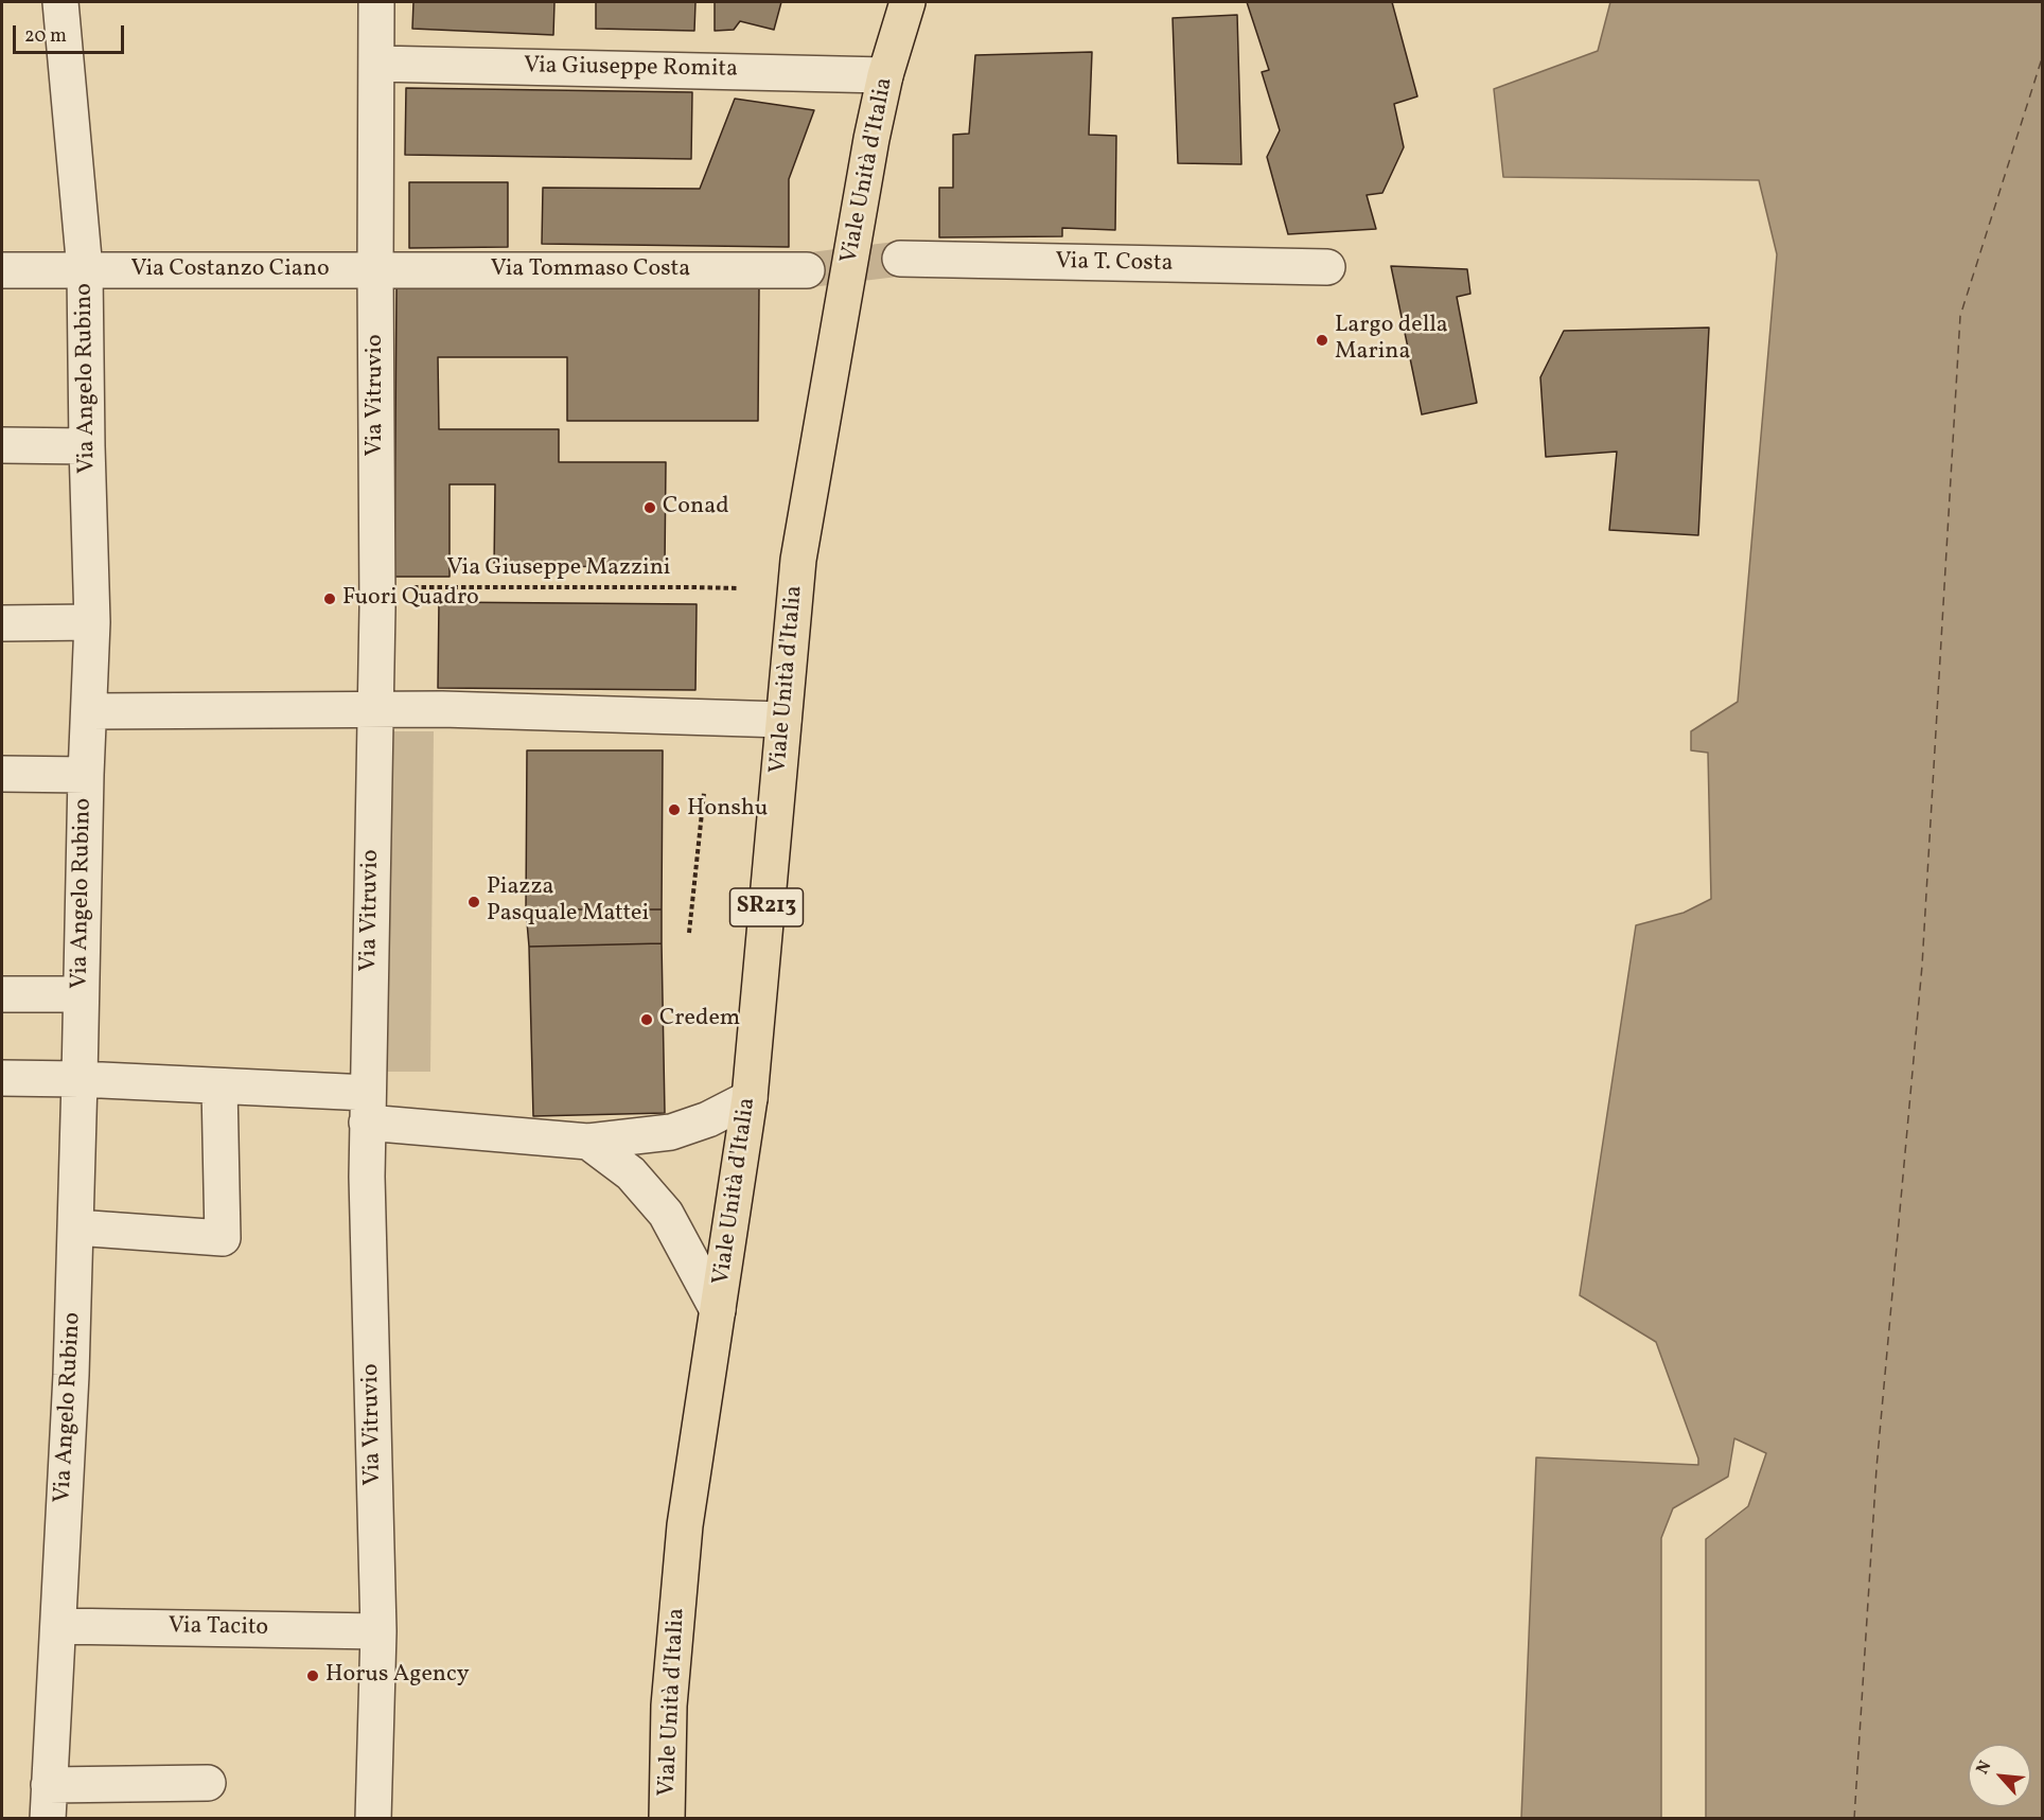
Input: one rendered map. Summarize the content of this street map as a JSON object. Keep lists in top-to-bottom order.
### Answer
{
  "streets": {
    "main road": ["Viale Unità d'Italia", "SR213"],
    "street": [
      "Via Giuseppe Romita",
      "Via T. Costa",
      "Via Costanzo Ciano",
      "Via Tommaso Costa",
      "Via Angelo Rubino",
      "Via Vitruvio",
      "Via Tacito"
    ],
    "path": ["Via Giuseppe Mazzini"]
  },
  "crossings": [
    ["Via Giuseppe Romita", "Viale Unità d'Italia"],
    ["Via Giuseppe Romita", "Via Vitruvio"],
    ["Via Costanzo Ciano", "Via Tommaso Costa"],
    ["Via Costanzo Ciano", "Via Angelo Rubino"],
    ["Via Costanzo Ciano", "Via Vitruvio"],
    ["Via Tommaso Costa", "Via Vitruvio"],
    ["Via Angelo Rubino", "Via Tacito"],
    ["Via Vitruvio", "Via Giuseppe Mazzini"],
    ["Via Vitruvio", "Via Tacito"]
  ],
  "places": [
    "Largo della Marina",
    "Conad",
    "Fuori Quadro",
    "Honshu",
    "Piazza Pasquale Mattei",
    "Credem",
    "Horus Agency"
  ],
  "scale_bar": "20 m",
  "north": "top left"
}
